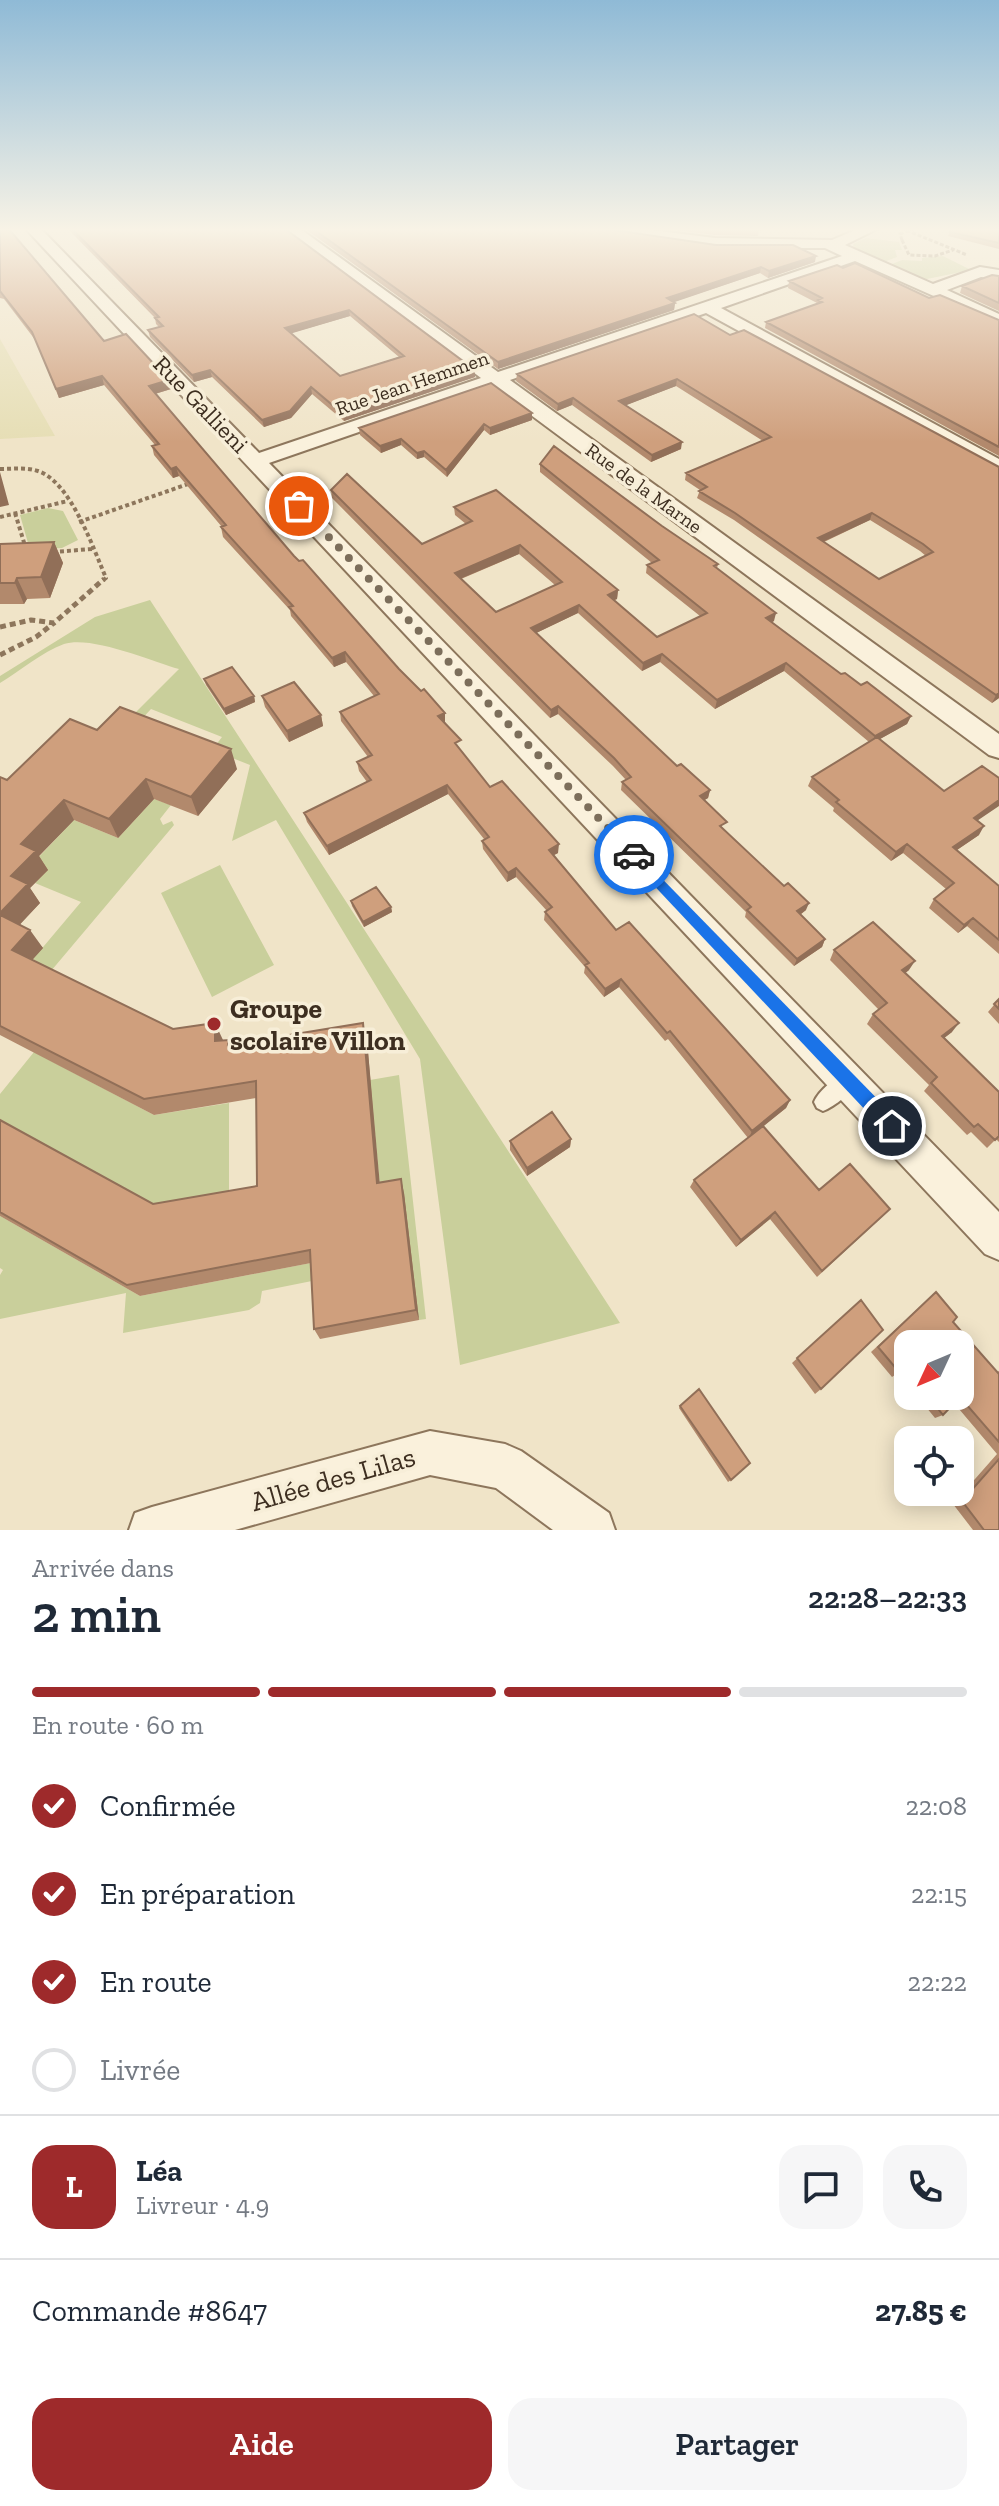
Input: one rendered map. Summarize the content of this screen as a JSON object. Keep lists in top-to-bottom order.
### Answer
{
  "streets": {
    "street": [
      "Rue Jean Hemmen",
      "Rue Gallieni",
      "Rue de la Marne",
      "Allée des Lilas"
    ]
  },
  "crossings": [
    ["Rue Jean Hemmen", "Rue Gallieni"],
    ["Rue Jean Hemmen", "Rue de la Marne"]
  ],
  "places": ["Groupe scolaire Villon"],
  "north": "bottom left",
  "page": {
    "heading": ["2 min", "Arrivée dans", "22:28–22:33"],
    "panel": [
      "Léa",
      "Livreur · 4.9",
      "Commande #8647",
      "27.85 €"
    ],
    "bar": "En route · 60 m",
    "list": [
      ["Confirmée", "22:08"],
      ["En préparation", "22:15"],
      ["En route", "22:22"],
      "Livrée"
    ],
    "round": "L",
    "buttons": ["Aide", "Partager"]
  }
}
